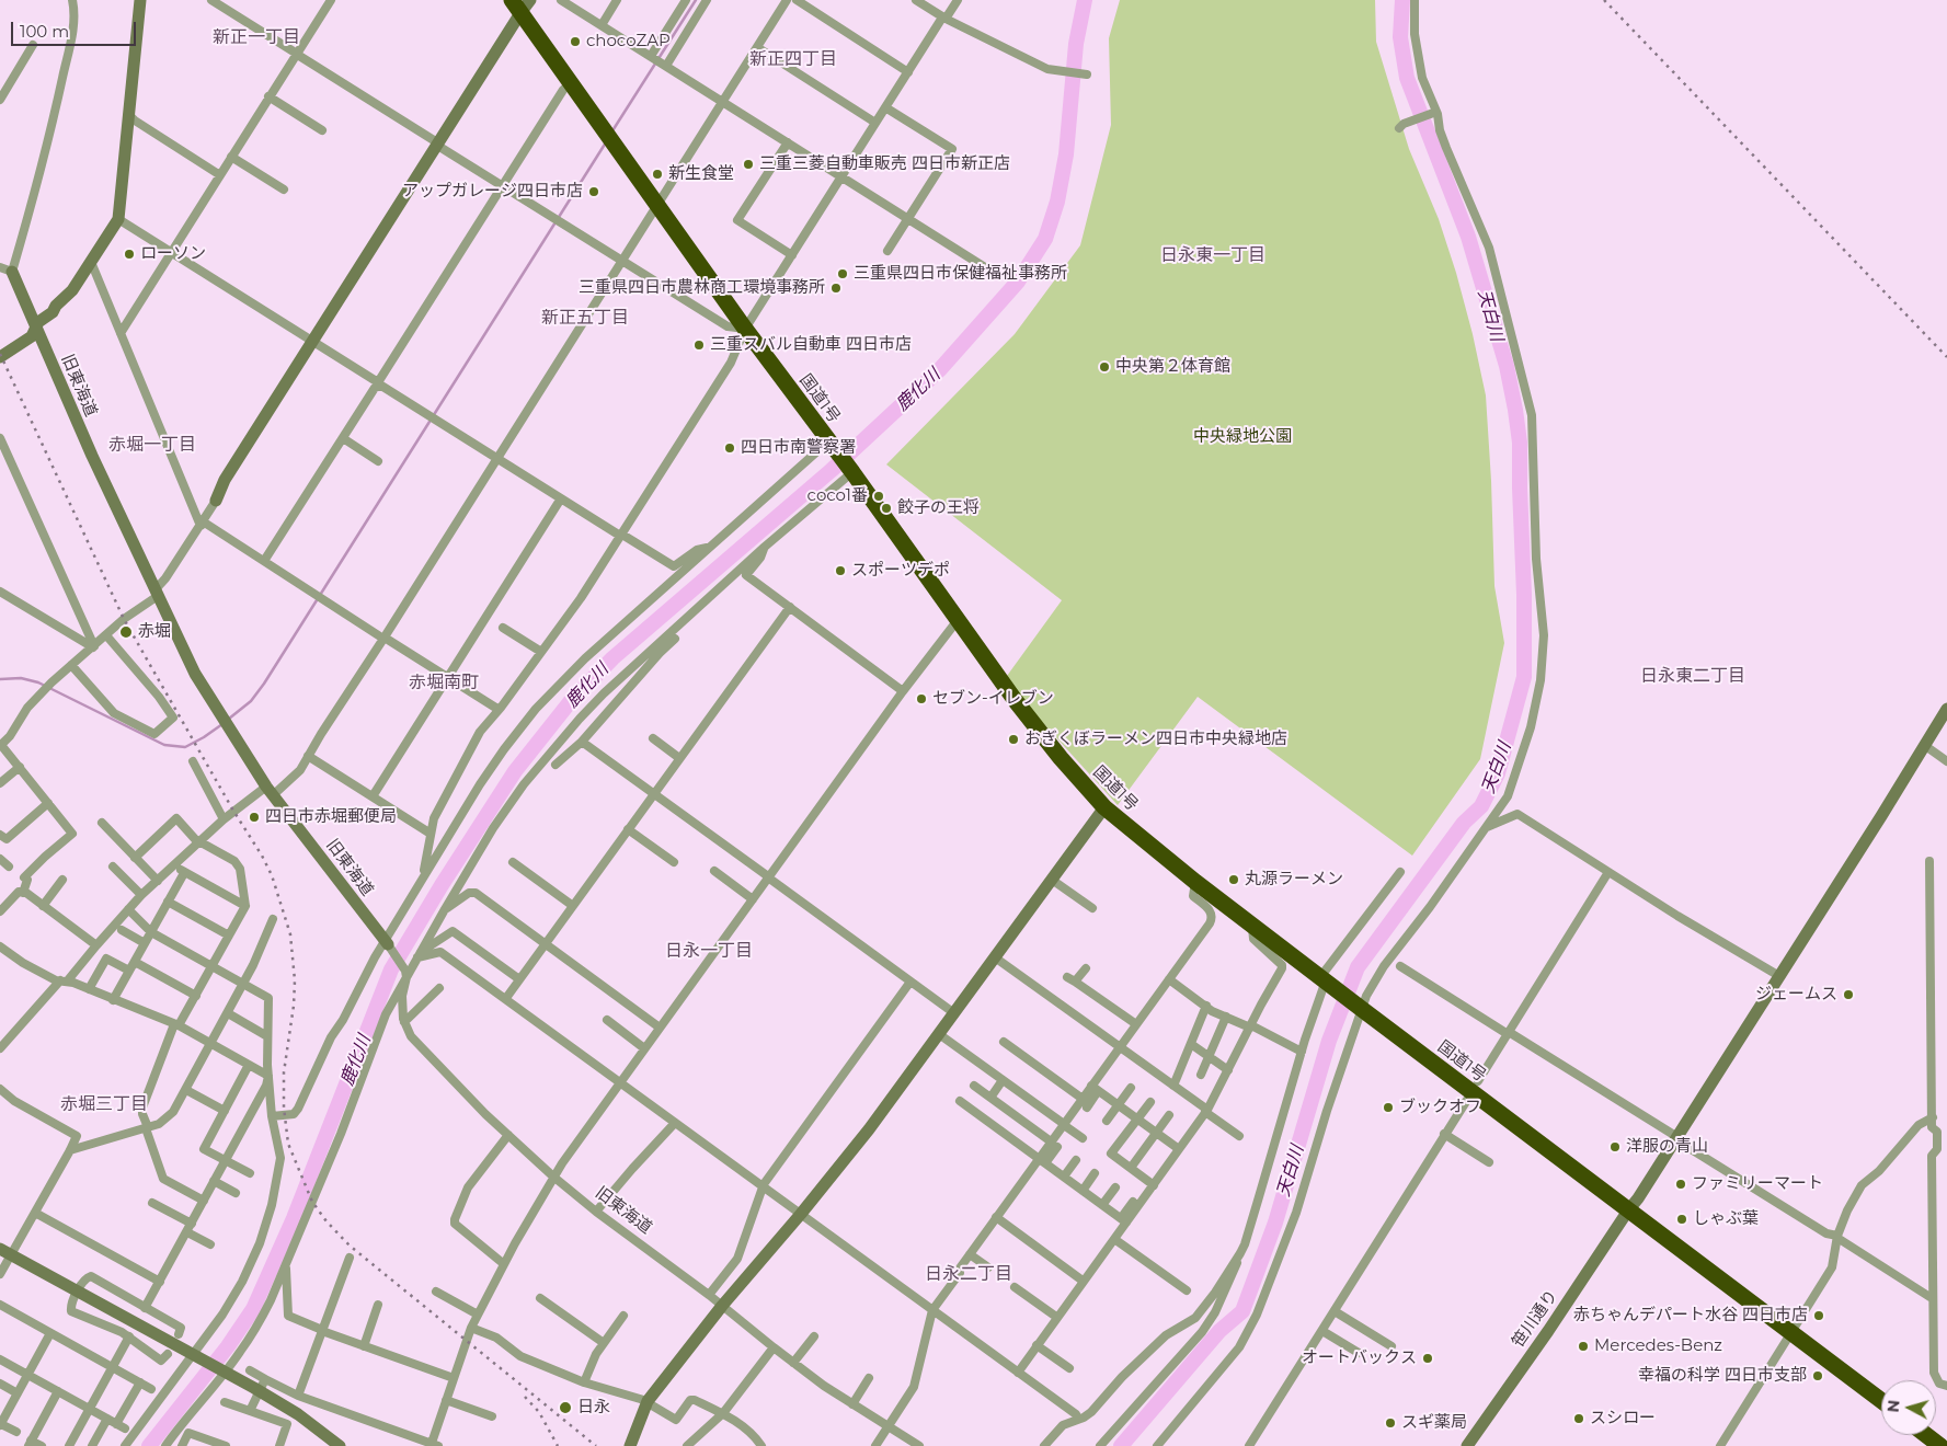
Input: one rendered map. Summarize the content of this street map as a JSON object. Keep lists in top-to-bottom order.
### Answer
{
  "streets": {
    "highway": ["国道1号"],
    "street": ["旧東海道", "笹川通り"]
  },
  "crossings": [
    ["国道1号", "笹川通り"]
  ],
  "districts": [
    "新正一丁目",
    "新正四丁目",
    "日永東一丁目",
    "新正五丁目",
    "赤堀一丁目",
    "日永東二丁目",
    "赤堀南町",
    "日永一丁目",
    "赤堀三丁目",
    "日永二丁目"
  ],
  "water": ["天白川", "鹿化川"],
  "parks": ["中央緑地公園"],
  "places": [
    "chocoZAP",
    "三重三菱自動車販売 四日市新正店",
    "新生食堂",
    "アップガレージ四日市店",
    "ローソン",
    "三重県四日市保健福祉事務所",
    "三重県四日市農林商工環境事務所",
    "三重スバル自動車 四日市店",
    "中央第２体育館",
    "四日市南警察署",
    "coco1番",
    "餃子の王将",
    "スポーツデポ",
    "赤堀",
    "セブン-イレブン",
    "おぎくぼラーメン四日市中央緑地店",
    "四日市赤堀郵便局",
    "丸源ラーメン",
    "ジェームス",
    "ブックオフ",
    "洋服の青山",
    "ファミリーマート",
    "しゃぶ葉",
    "赤ちゃんデパート水谷 四日市店",
    "Mercedes-Benz",
    "オートバックス",
    "幸福の科学 四日市支部",
    "日永",
    "スシロー",
    "スギ薬局"
  ],
  "scale_bar": "100 m",
  "north": "left"
}
